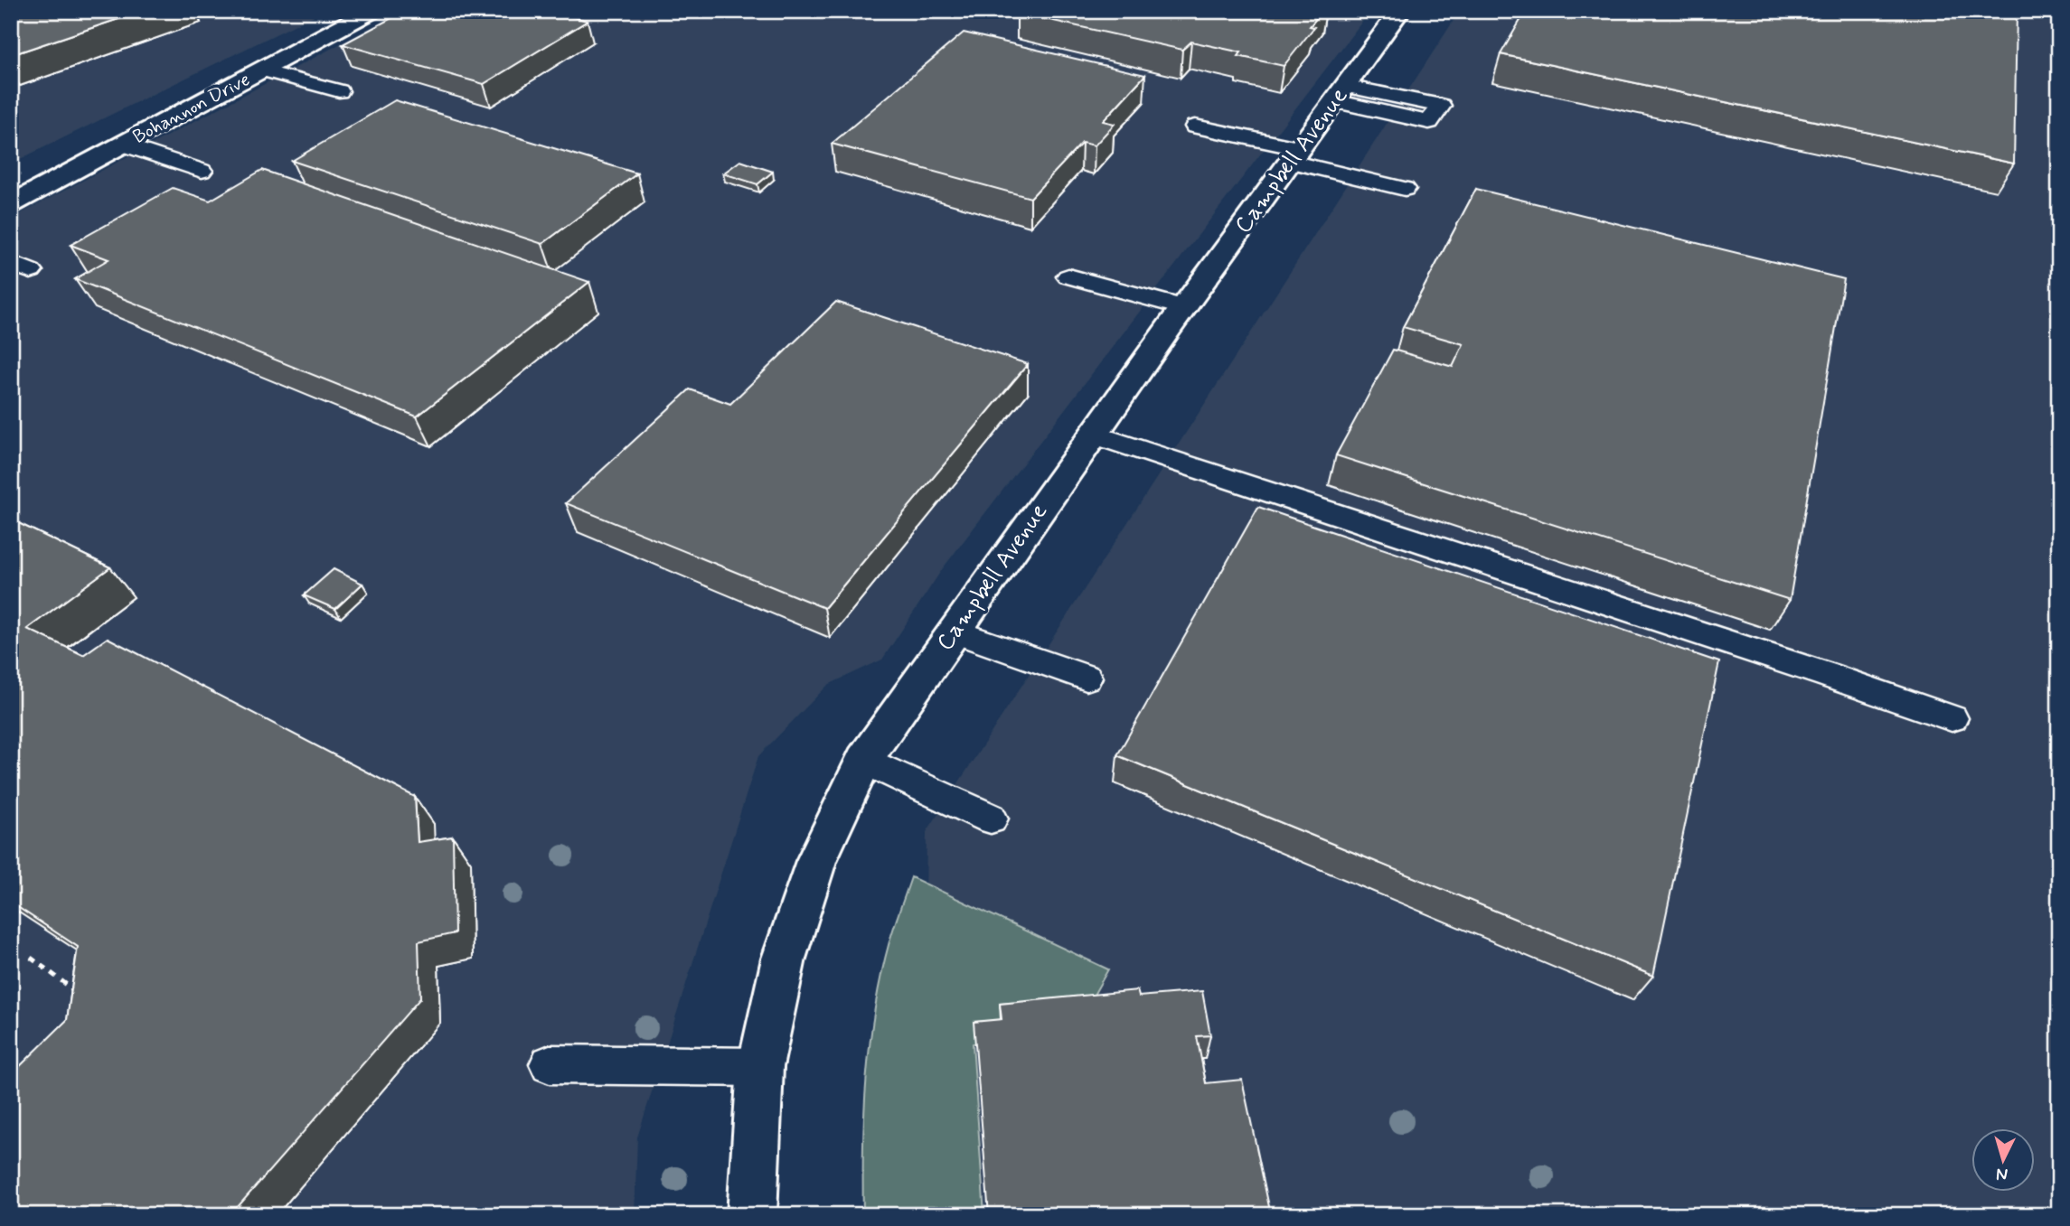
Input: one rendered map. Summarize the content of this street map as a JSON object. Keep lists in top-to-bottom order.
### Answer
{
  "streets": {
    "street": ["Bohannon Drive", "Campbell Avenue"]
  },
  "north": "bottom"
}
